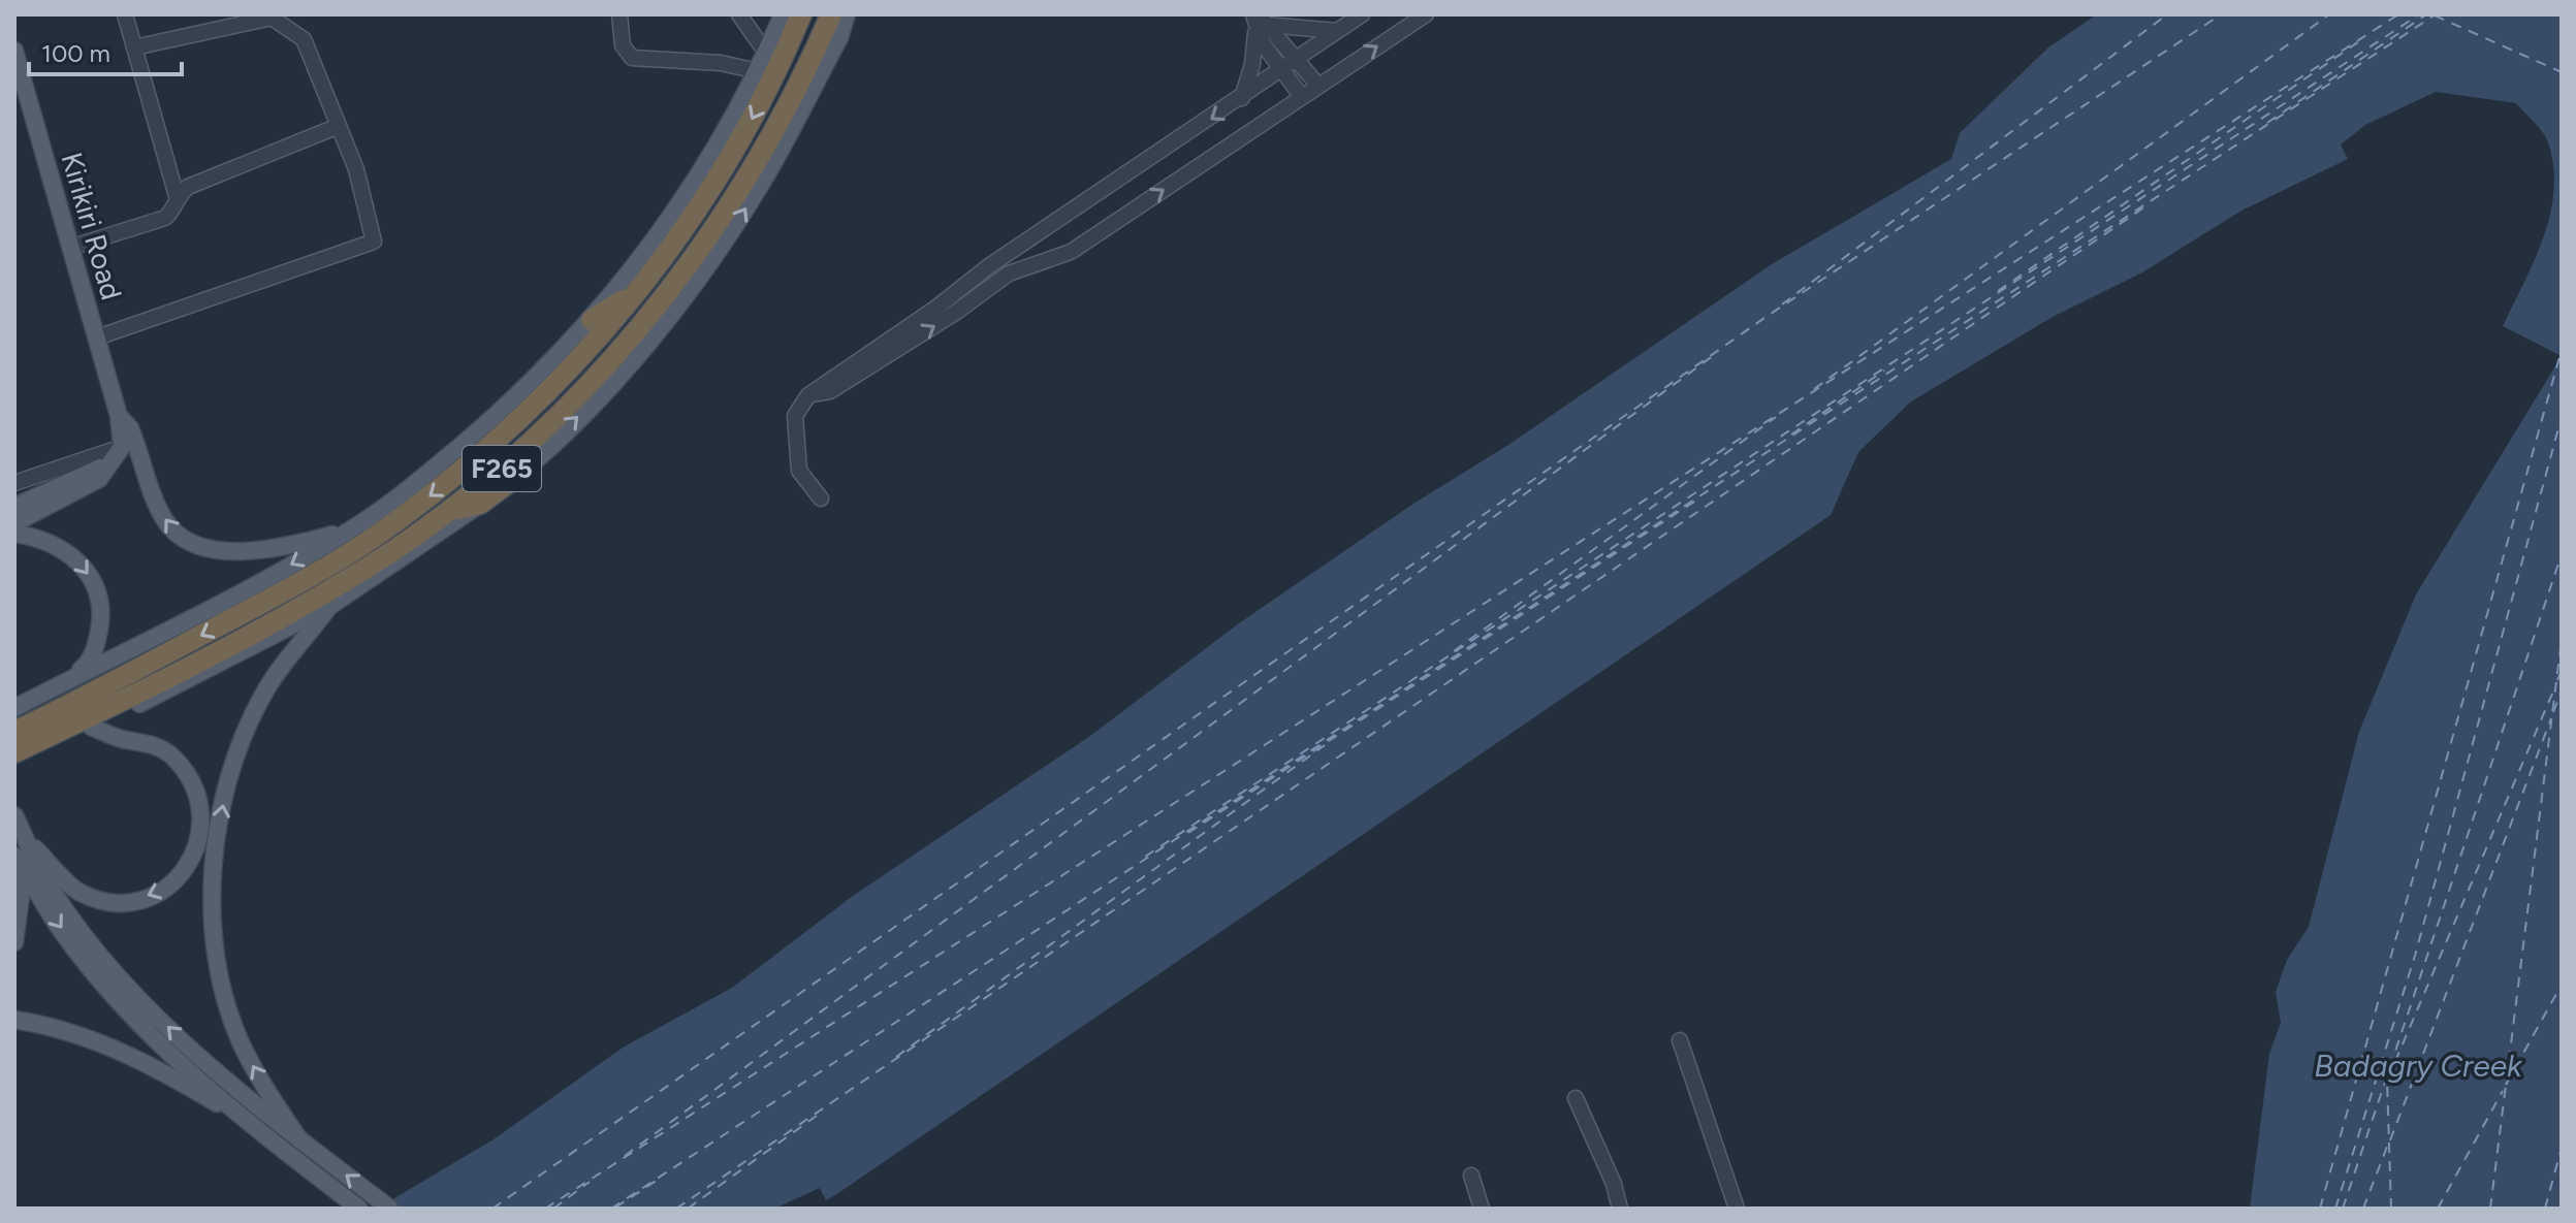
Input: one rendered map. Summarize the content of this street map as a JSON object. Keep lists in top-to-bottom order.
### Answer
{
  "streets": {
    "highway": ["F265"],
    "main road": ["Kirikiri Road"]
  },
  "water": ["Badagry Creek"],
  "scale_bar": "100 m"
}
